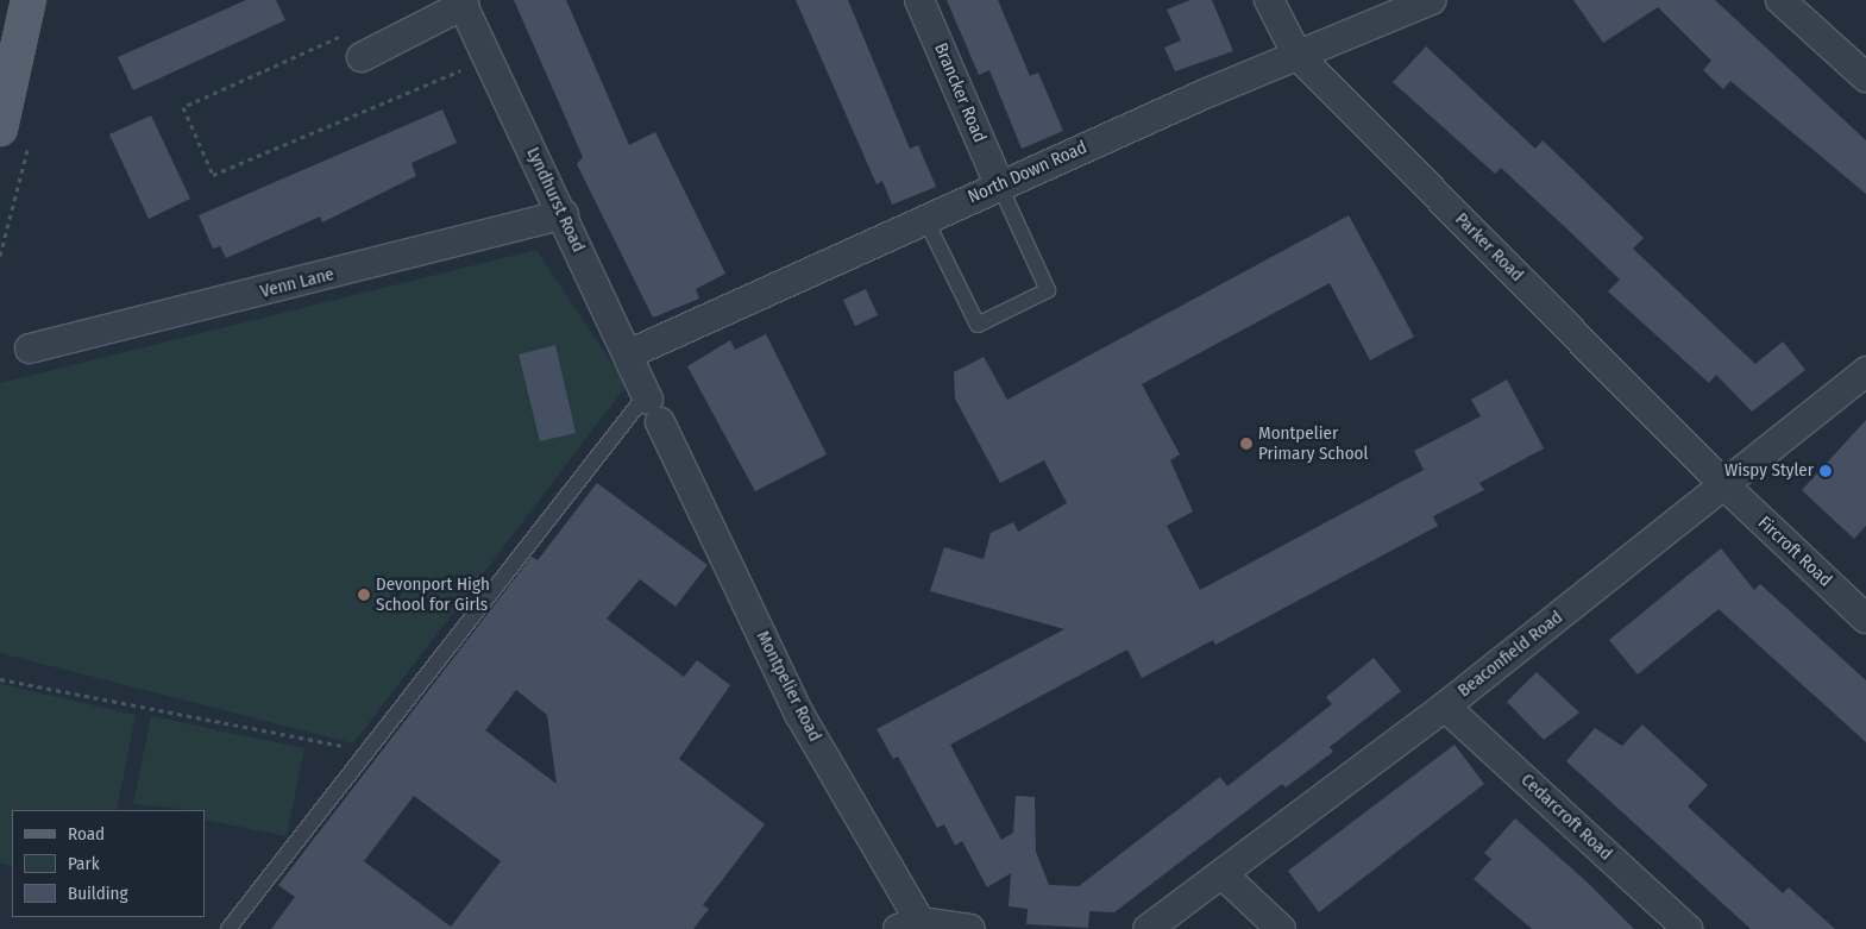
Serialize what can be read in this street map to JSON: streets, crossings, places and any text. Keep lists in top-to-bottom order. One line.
{"streets":{"street":["Brancker Road","North Down Road","Lyndhurst Road","Parker Road","Venn Lane","Fircroft Road","Beaconfield Road","Montpelier Road","Cedarcroft Road"]},"crossings":[["Brancker Road","North Down Road"],["North Down Road","Lyndhurst Road"],["North Down Road","Parker Road"],["Lyndhurst Road","Venn Lane"],["Lyndhurst Road","Montpelier Road"],["Parker Road","Fircroft Road"],["Parker Road","Beaconfield Road"],["Fircroft Road","Beaconfield Road"],["Beaconfield Road","Cedarcroft Road"]],"places":["Montpelier Primary School","Wispy Styler","Devonport High School for Girls"],"legend":["Road","Park","Building"]}
